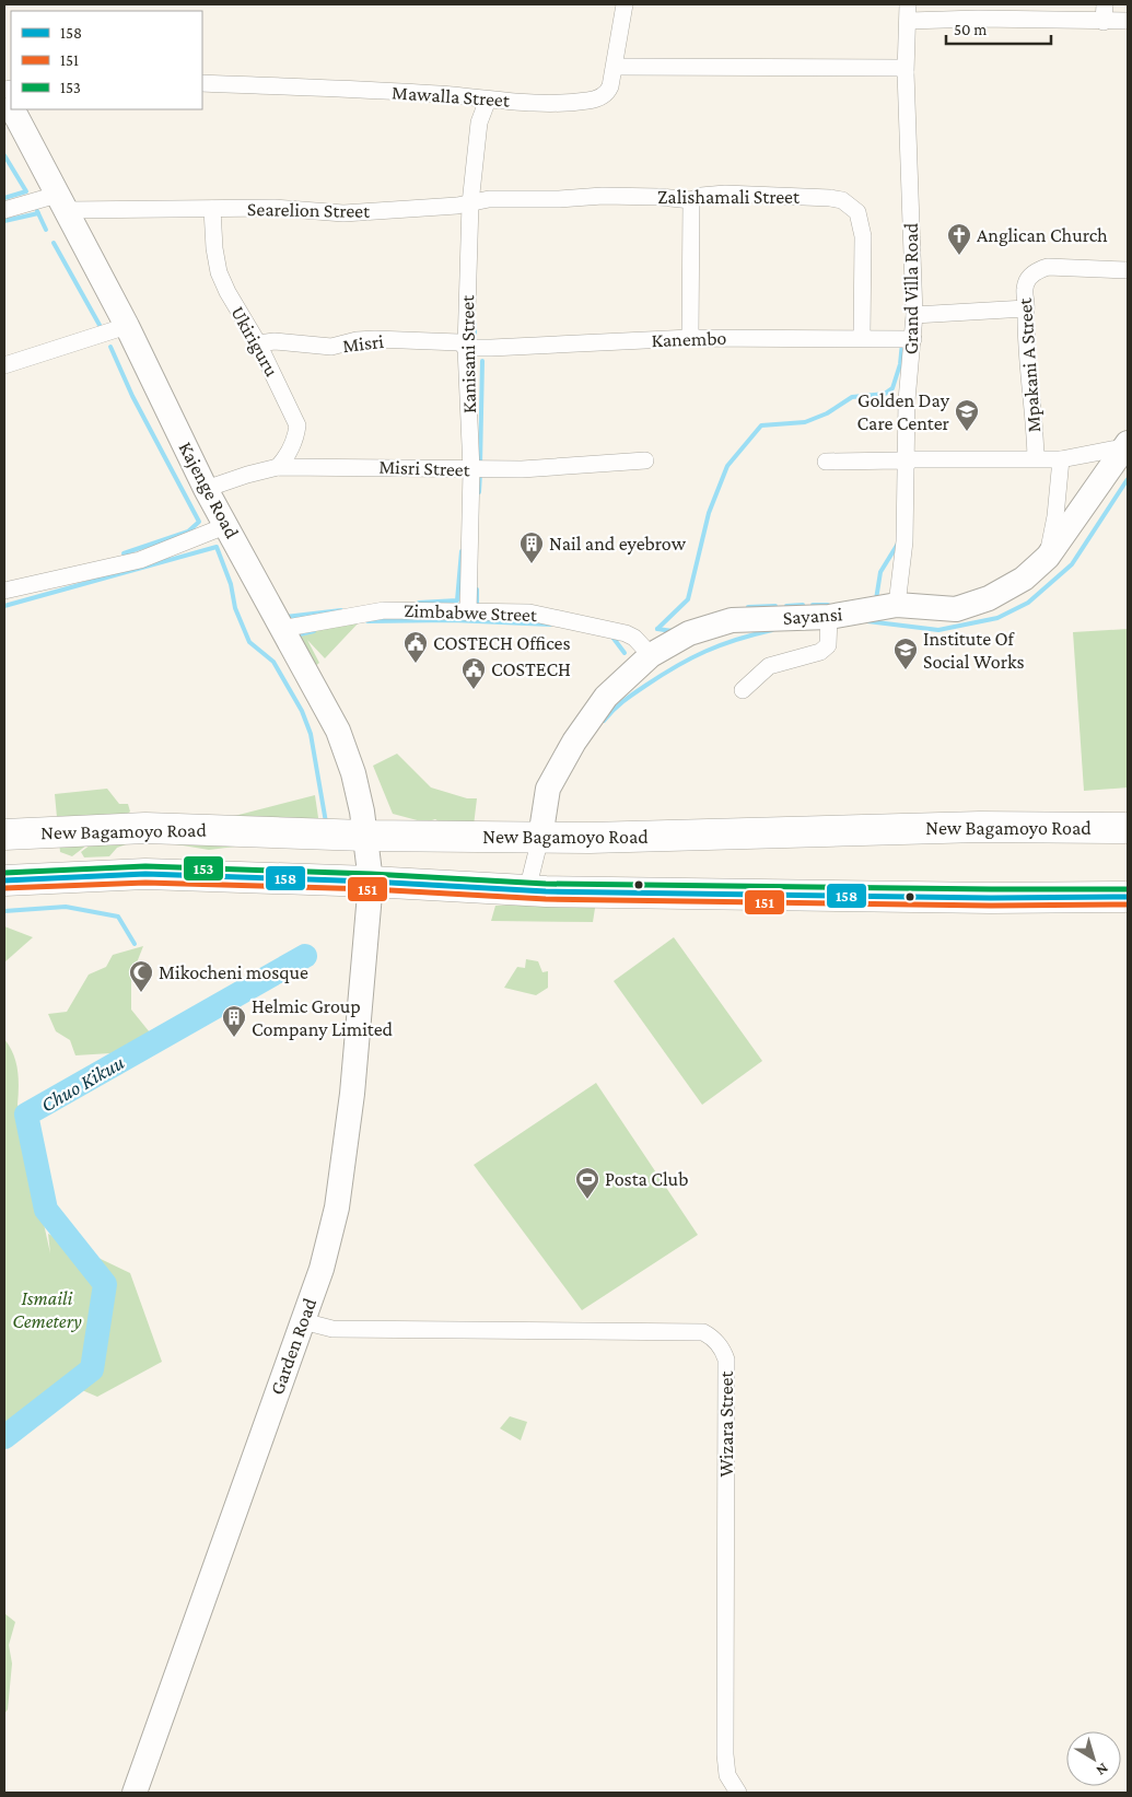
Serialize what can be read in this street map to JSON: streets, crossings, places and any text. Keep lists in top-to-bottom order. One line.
{"streets":{"highway":["New Bagamoyo Road"],"street":["Mawalla Street","Zalishamali Street","Searelion Street","Grand Villa Road","Kanembo","Ukiriguru","Misri","Kanisani Street","Mpakani A Street","Misri Street","Kajenge Road","Zimbabwe Street","Sayansi","Garden Road","Wizara Street"]},"crossings":[["Mawalla Street","Kanisani Street"],["Zalishamali Street","Searelion Street"],["Zalishamali Street","Kanembo"],["Zalishamali Street","Kanisani Street"],["Searelion Street","Ukiriguru"],["Searelion Street","Kanisani Street"],["Searelion Street","Kajenge Road"],["Grand Villa Road","Kanembo"],["Grand Villa Road","Sayansi"],["Kanembo","Misri"],["Kanembo","Kanisani Street"],["Ukiriguru","Misri"],["Ukiriguru","Misri Street"],["Misri","Kanisani Street"],["Kanisani Street","Misri Street"],["Kanisani Street","Zimbabwe Street"],["Misri Street","Kajenge Road"],["Kajenge Road","Zimbabwe Street"],["Kajenge Road","New Bagamoyo Road"],["Kajenge Road","Garden Road"],["Zimbabwe Street","Sayansi"],["Sayansi","New Bagamoyo Road"],["Garden Road","Wizara Street"]],"water":["Chuo Kikuu"],"parks":["Ismaili Cemetery"],"places":{"church":["Anglican Church"],"school or university":["Golden Day Care Center","Institute Of Social Works"],"building":["Nail and eyebrow","Helmic Group Company Limited"],"public building":["COSTECH Offices","COSTECH"],"mosque":["Mikocheni mosque"],"sports":["Posta Club"]},"lines":["transit line 153","transit line 158","transit line 151"],"legend":["158","151","153"],"scale_bar":"50 m","north":"bottom right"}
